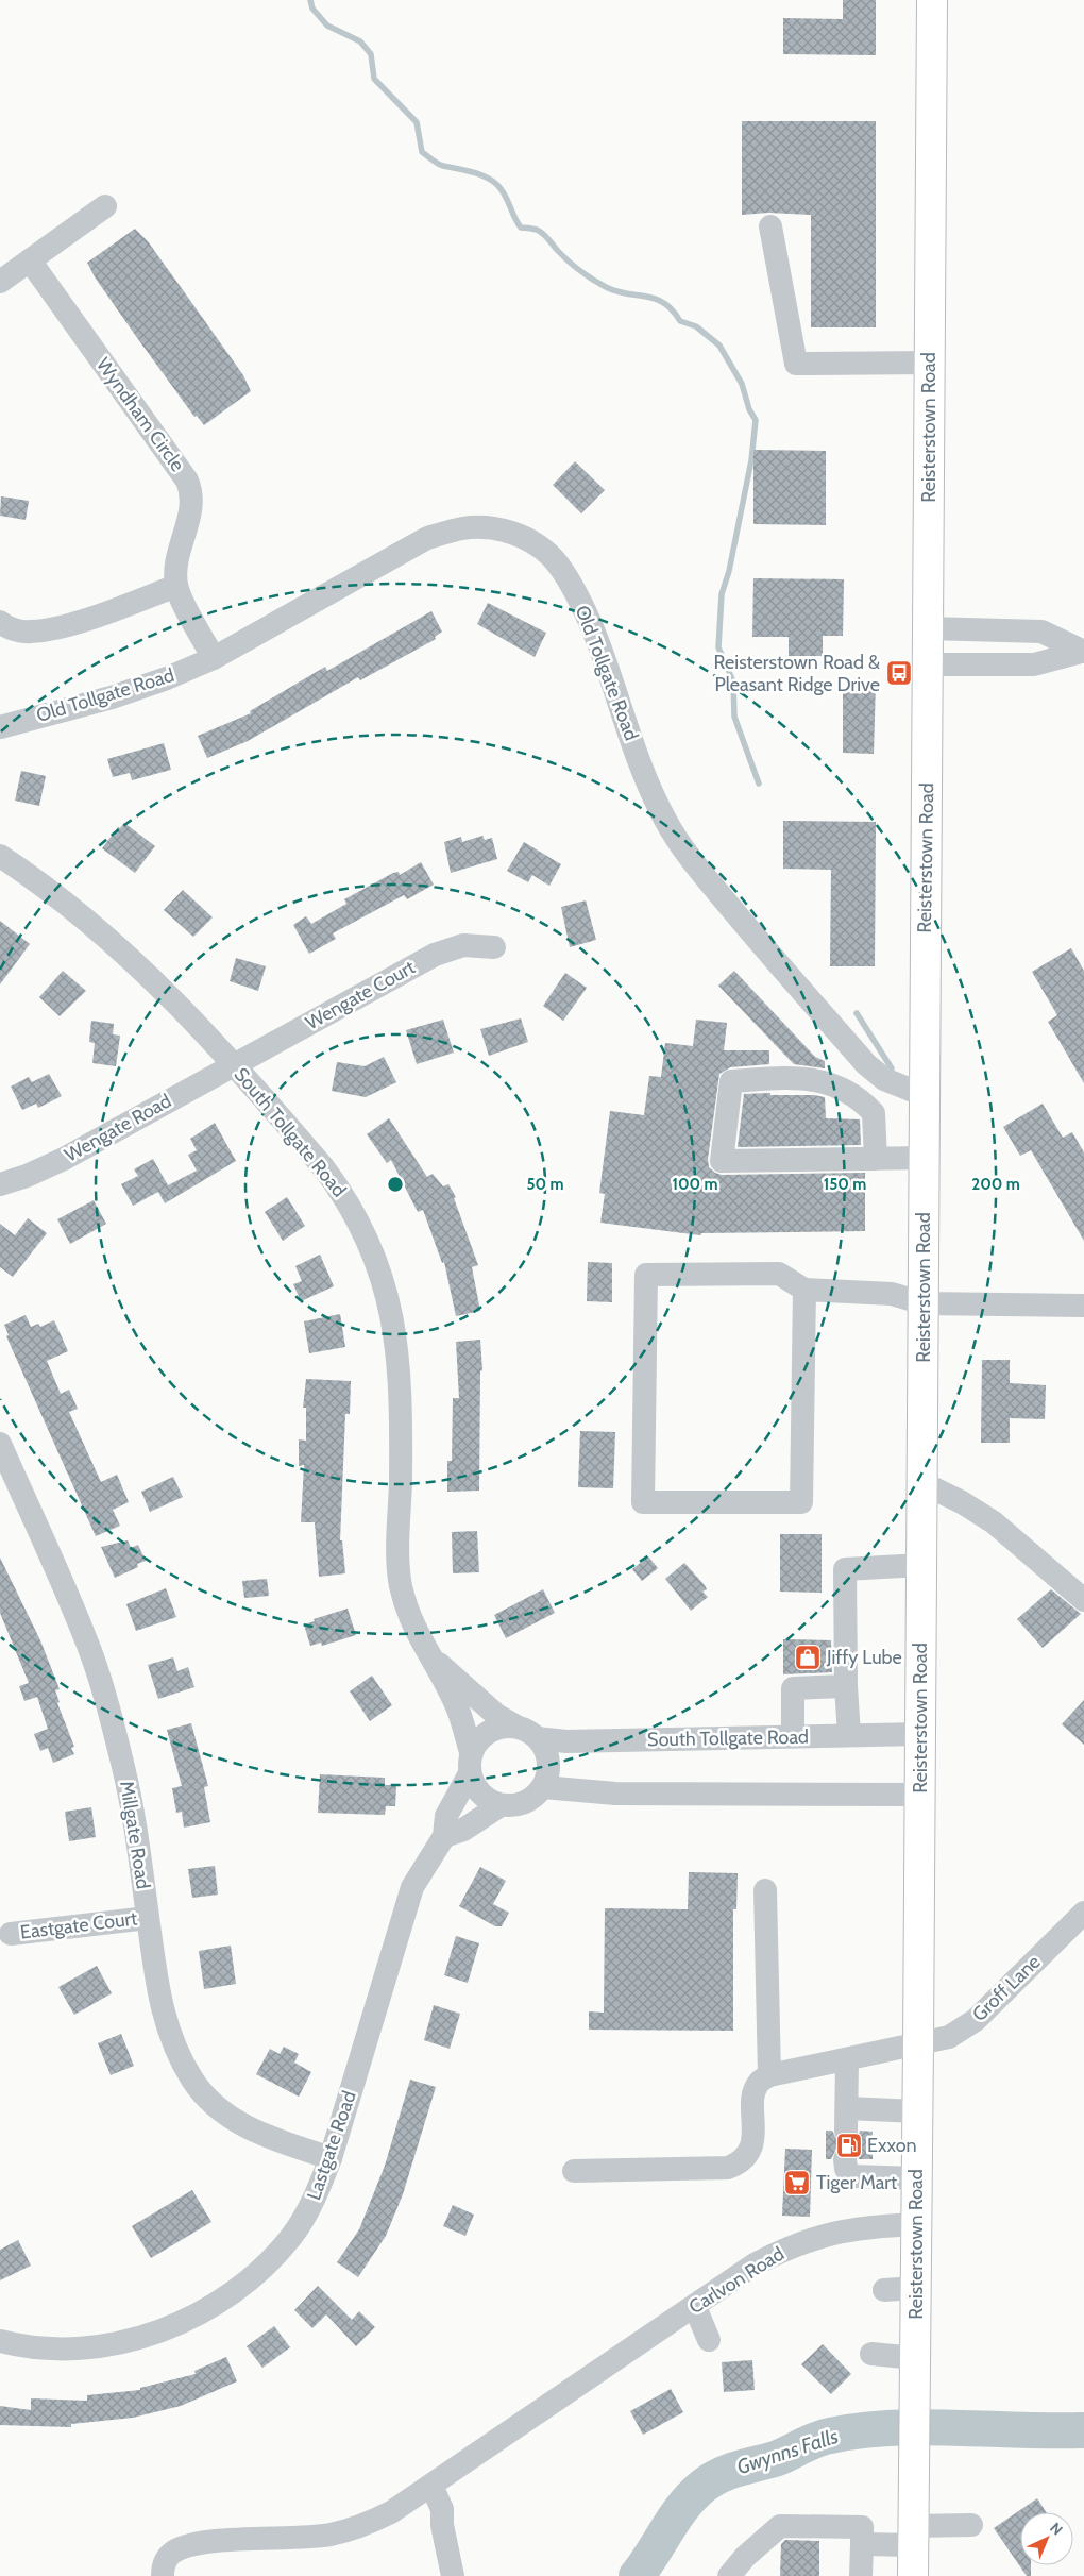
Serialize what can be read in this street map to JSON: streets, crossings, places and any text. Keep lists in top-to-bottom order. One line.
{"streets":{"main road":["Reisterstown Road"],"street":["Wyndham Circle","Old Tollgate Road","Wengate Court","Wengate Road","South Tollgate Road","Millgate Road","Eastgate Court","Groff Lane","Lastgate Road","Carlvon Road"]},"crossings":[["Reisterstown Road","Old Tollgate Road"],["Reisterstown Road","South Tollgate Road"],["Reisterstown Road","Groff Lane"],["Reisterstown Road","Carlvon Road"],["Wengate Court","Wengate Road"],["Wengate Court","South Tollgate Road"],["Wengate Road","South Tollgate Road"],["South Tollgate Road","Lastgate Road"],["Millgate Road","Eastgate Court"],["Millgate Road","Lastgate Road"]],"water":["Gwynns Falls"],"places":{"bus stop":["Reisterstown Road & Pleasant Ridge Drive"],"shop":["Jiffy Lube"],"fuel station":["Exxon"],"supermarket":["Tiger Mart"]},"north":"top right","rings":["50 m","100 m","150 m","200 m"]}
